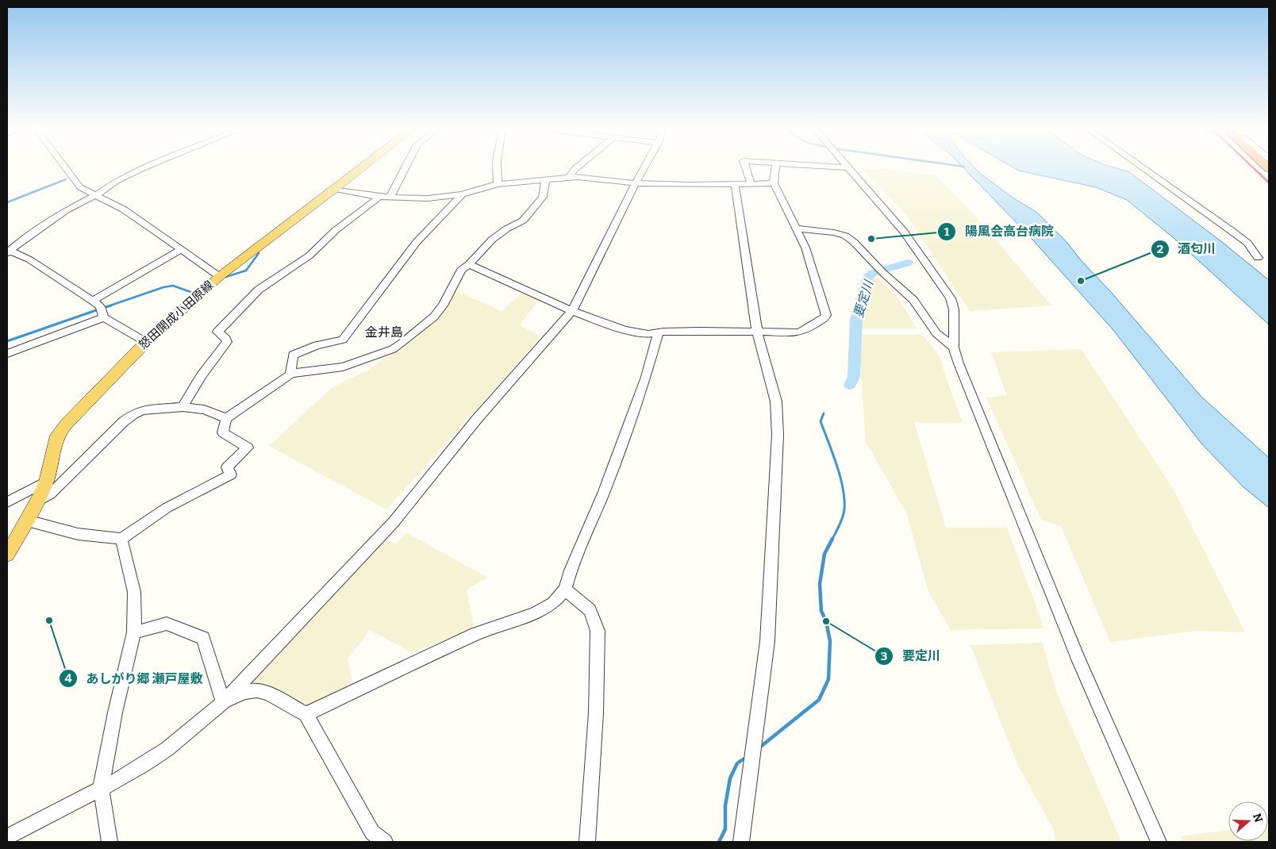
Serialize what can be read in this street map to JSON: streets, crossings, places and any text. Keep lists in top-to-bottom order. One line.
{"streets":{"main road":["怒田開成小田原線"]},"districts":["金井島"],"water":["要定川"],"places":["陽風会高台病院","酒匂川","あしがり郷 瀬戸屋敷","要定川"],"north":"right"}
